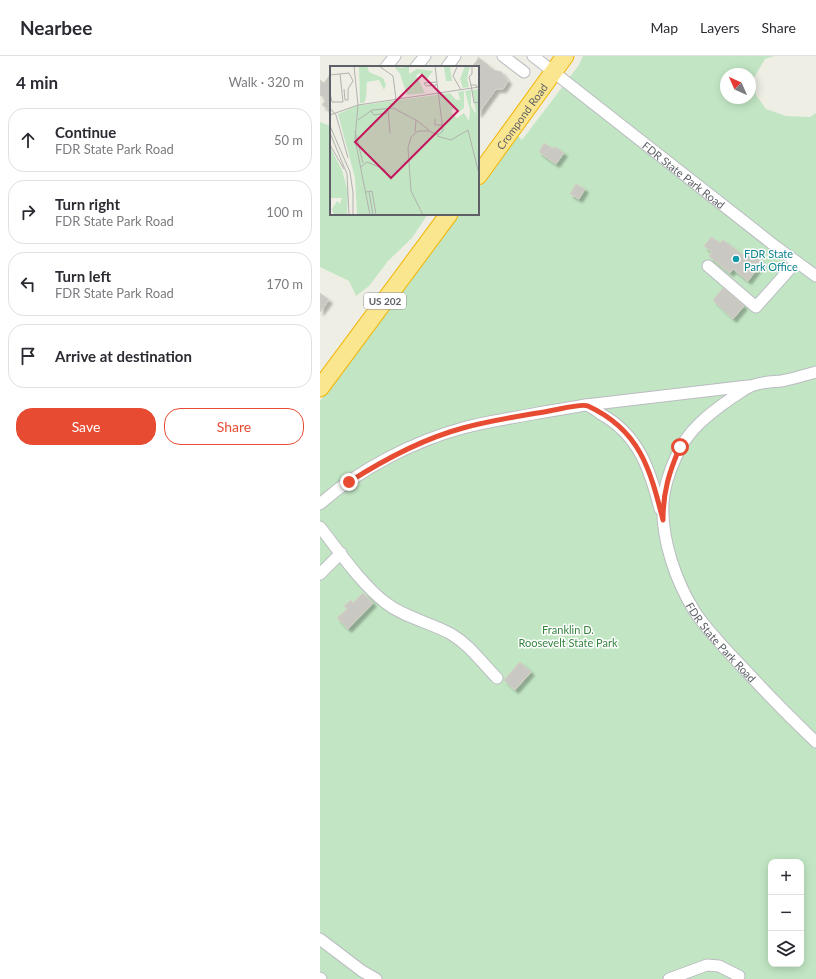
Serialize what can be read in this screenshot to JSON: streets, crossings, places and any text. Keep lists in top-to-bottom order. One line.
{"streets":{"highway":["Crompond Road","US 202"],"street":["FDR State Park Road"]},"crossings":[["Crompond Road","FDR State Park Road"]],"parks":["Franklin D. Roosevelt State Park"],"places":["FDR State Park Office"],"north":"top left","page":{"header":"Nearbee","nav":["Map","Layers","Share"],"heading":["4 min","Walk · 320 m"],"list":[["Continue","FDR State Park Road","50 m"],["Turn right","FDR State Park Road","100 m"],["Turn left","FDR State Park Road","170 m"],"Arrive at destination"],"buttons":["Save","Share"],"map_buttons":["+","−"]}}
